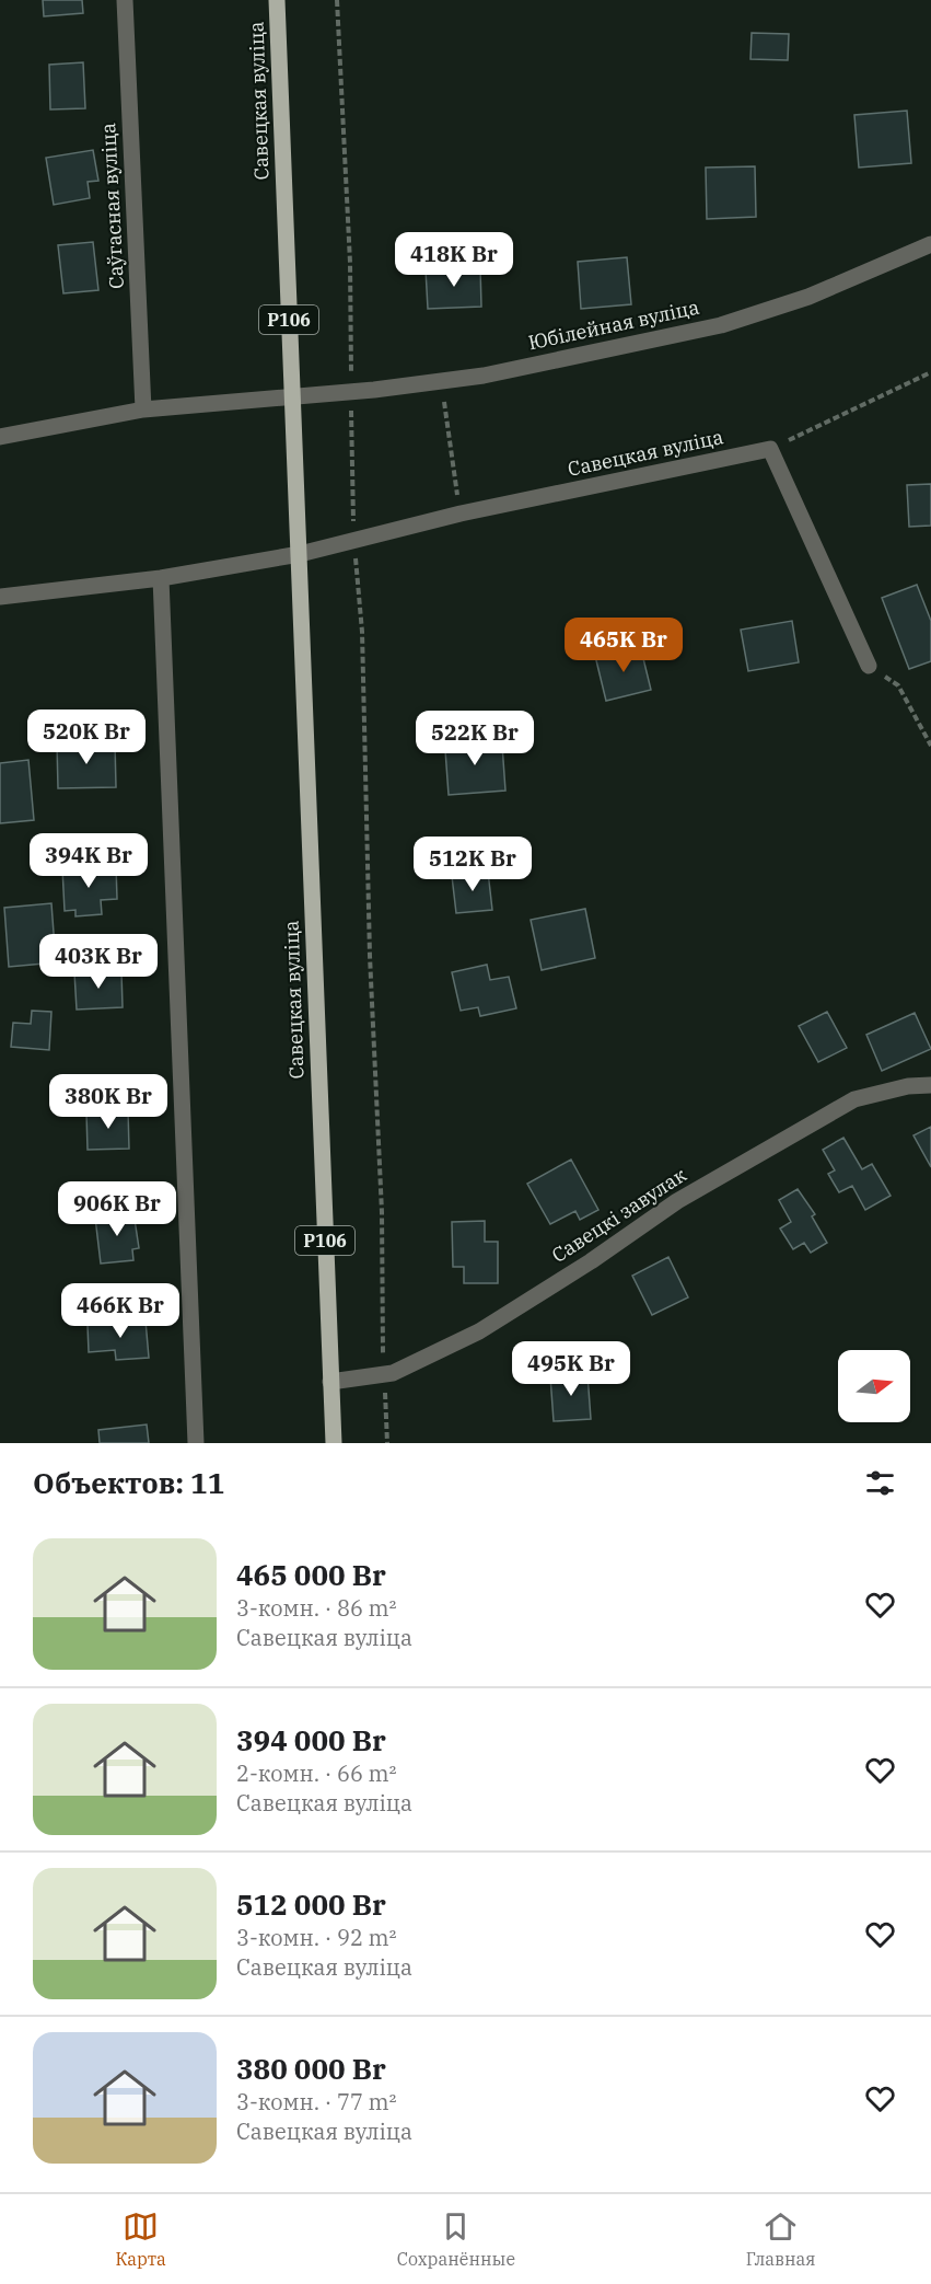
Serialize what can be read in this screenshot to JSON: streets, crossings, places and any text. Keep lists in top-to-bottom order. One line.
{"streets":{"main road":["Савецкая вуліца","Р106"],"street":["Саўгасная вуліца","Юбілейная вуліца","Савецкі завулак"]},"crossings":[["Савецкая вуліца","Юбілейная вуліца"],["Савецкая вуліца","Савецкі завулак"],["Саўгасная вуліца","Юбілейная вуліца"]],"north":"right","page":{"price":["418K Br","465K Br","520K Br","522K Br","394K Br","512K Br","403K Br","380K Br","906K Br","466K Br","495K Br"],"heading":"Объектов: 11","list":[{"name":"465 000 Br","note":"3-комн. · 86 m² · Савецкая вуліца"},{"name":"394 000 Br","note":"2-комн. · 66 m² · Савецкая вуліца"},{"name":"512 000 Br","note":"3-комн. · 92 m² · Савецкая вуліца"},{"name":"380 000 Br","note":"3-комн. · 77 m² · Савецкая вуліца"}],"tabs":["Карта","Сохранённые","Главная"]}}
